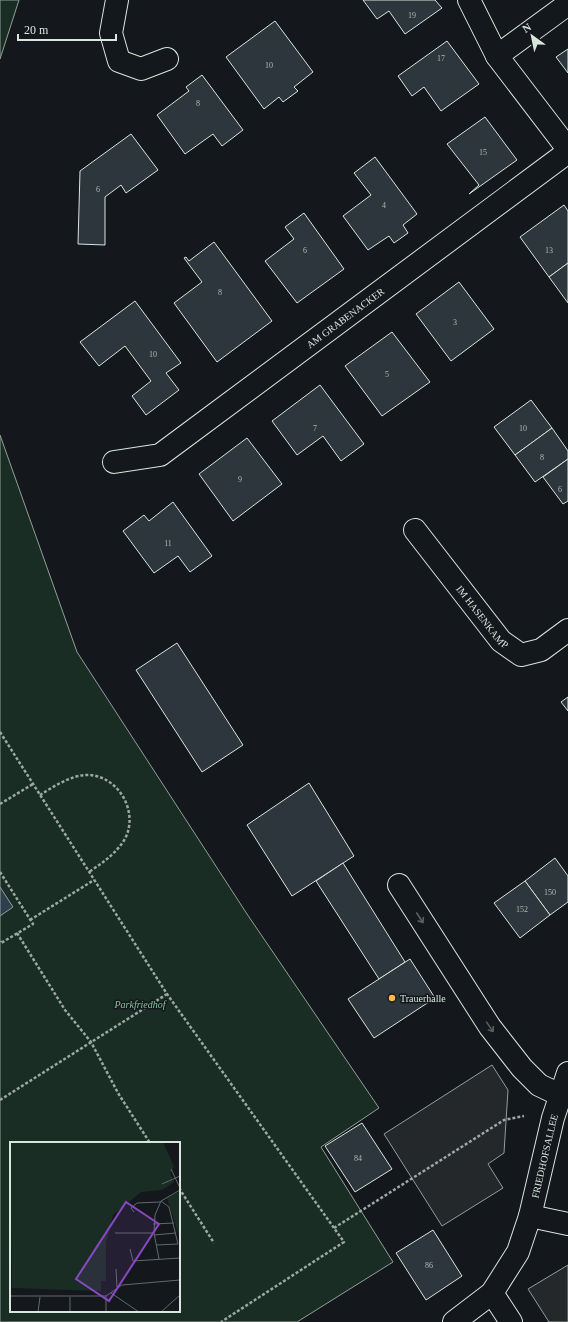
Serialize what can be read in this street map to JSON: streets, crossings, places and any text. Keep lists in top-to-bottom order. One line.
{"streets":{"street":["AM GRABENACKER","IM HASENKAMP","FRIEDHOFSALLEE"]},"parks":["Parkfriedhof"],"places":["Trauerhalle"],"house_numbers":["19","17","10","8","15","6","4","6","13","8","3","10","5","7","10","8","9","6","11","150","152","84","86"],"scale_bar":"20 m","north":"top left"}
